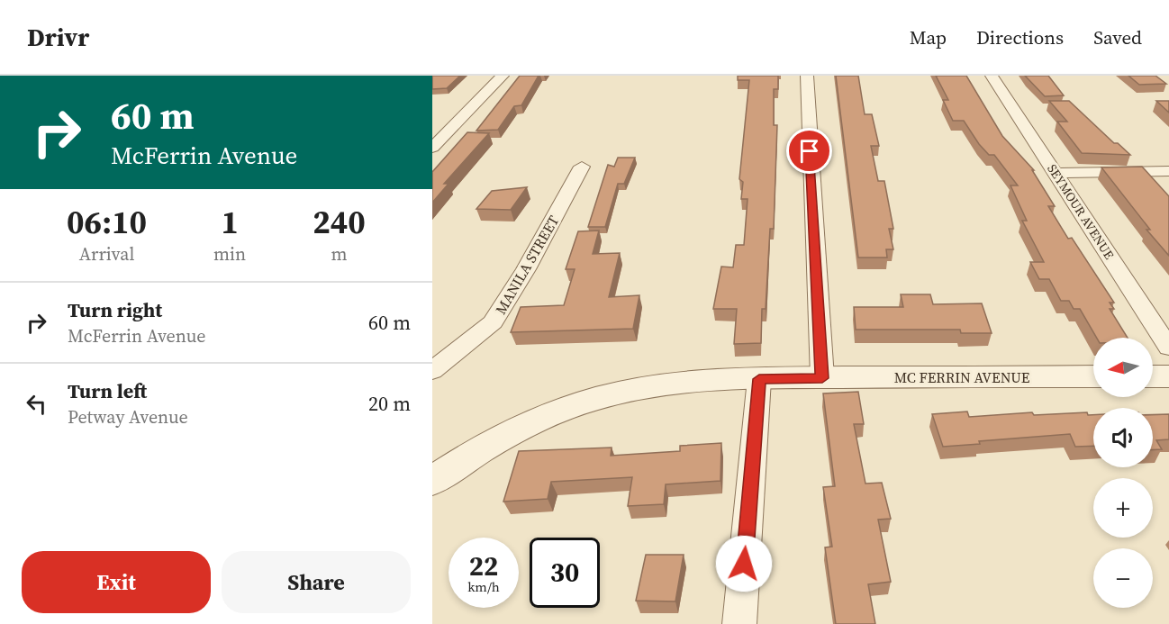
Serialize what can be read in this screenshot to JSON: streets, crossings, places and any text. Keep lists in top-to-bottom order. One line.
{"streets":{"street":["SEYMOUR AVENUE","MANILA STREET","MC FERRIN AVENUE"]},"north":"left","page":{"header":"Drivr","nav":["Map","Directions","Saved"],"turn":["60 m","McFerrin Avenue"],"eta":["06:10","Arrival","1","min","240","m"],"list":[{"name":"Turn right","note":"McFerrin Avenue","value":"60 m"},{"name":"Turn left","note":"Petway Avenue","value":"20 m"}],"map_buttons":["+","−"],"speed":"22 km/h","limit":"30","buttons":["Exit","Share"]}}
